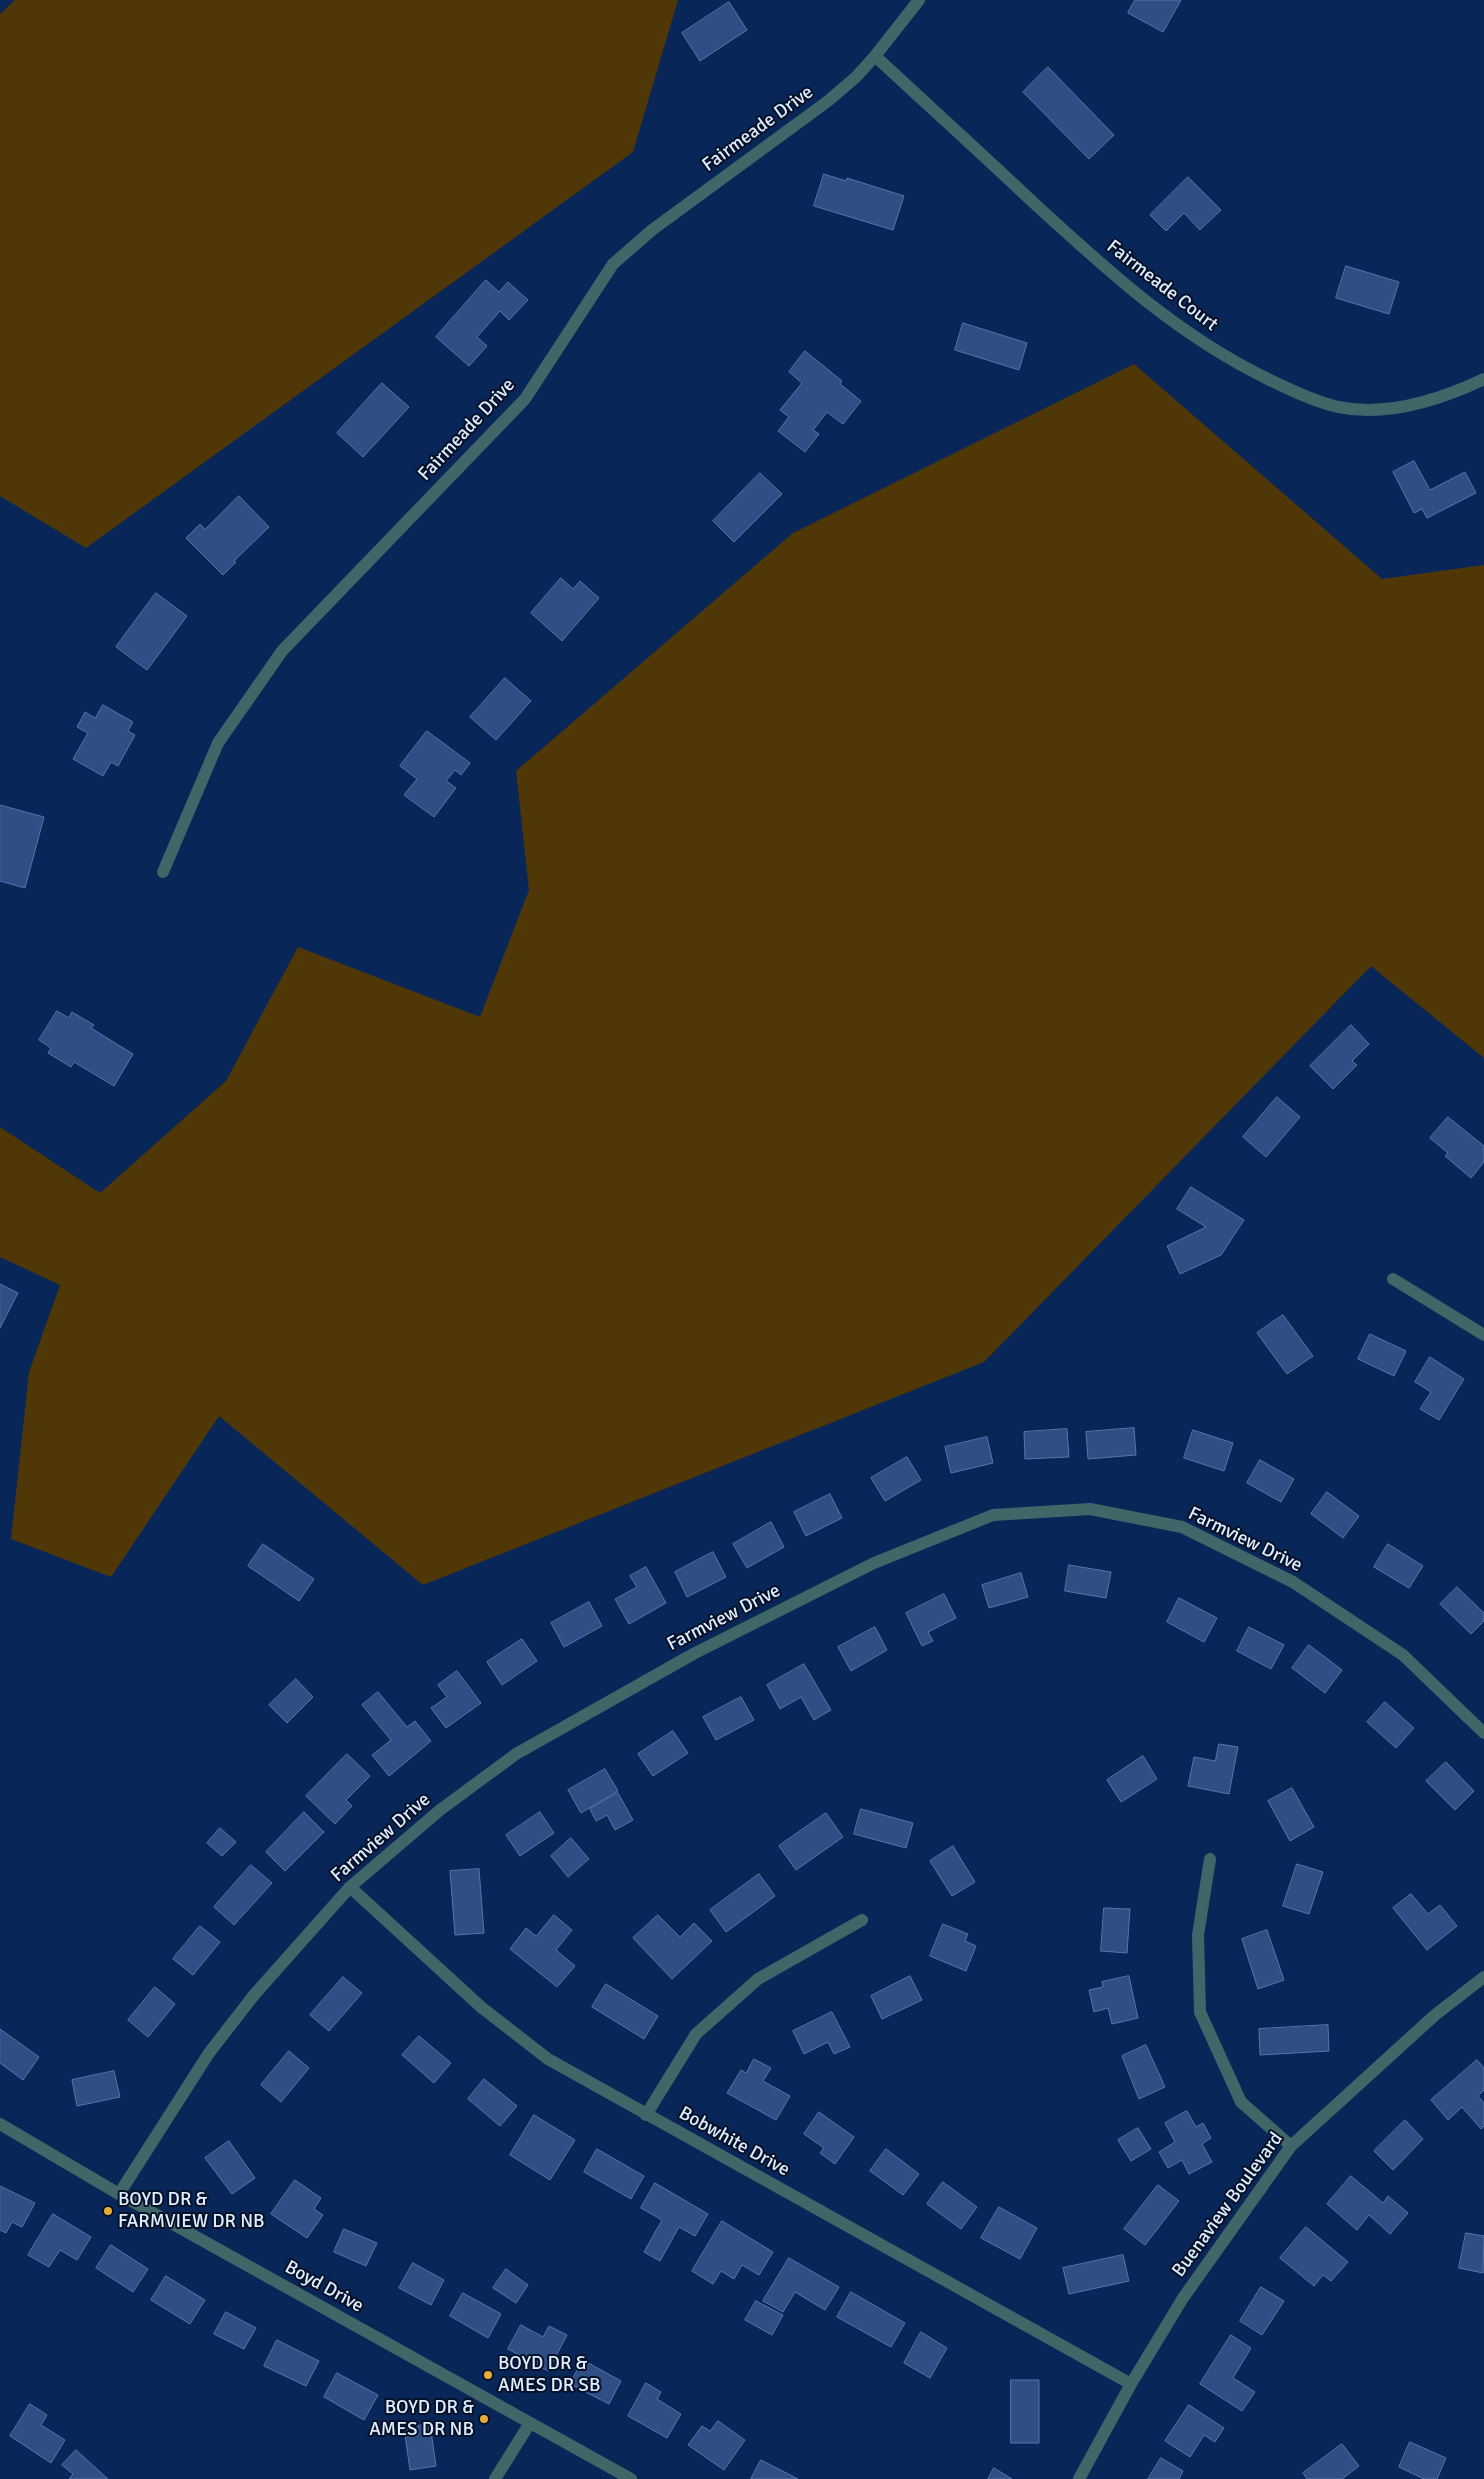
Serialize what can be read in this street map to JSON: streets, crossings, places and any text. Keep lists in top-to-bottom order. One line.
{"streets":{"street":["Fairmeade Drive","Fairmeade Court","Farmview Drive","Bobwhite Drive","Buenaview Boulevard","Boyd Drive"]},"crossings":[["Fairmeade Drive","Fairmeade Court"],["Farmview Drive","Bobwhite Drive"],["Farmview Drive","Boyd Drive"],["Bobwhite Drive","Buenaview Boulevard"]],"places":["BOYD DR & FARMVIEW DR NB","BOYD DR & AMES DR SB","BOYD DR & AMES DR NB"]}
